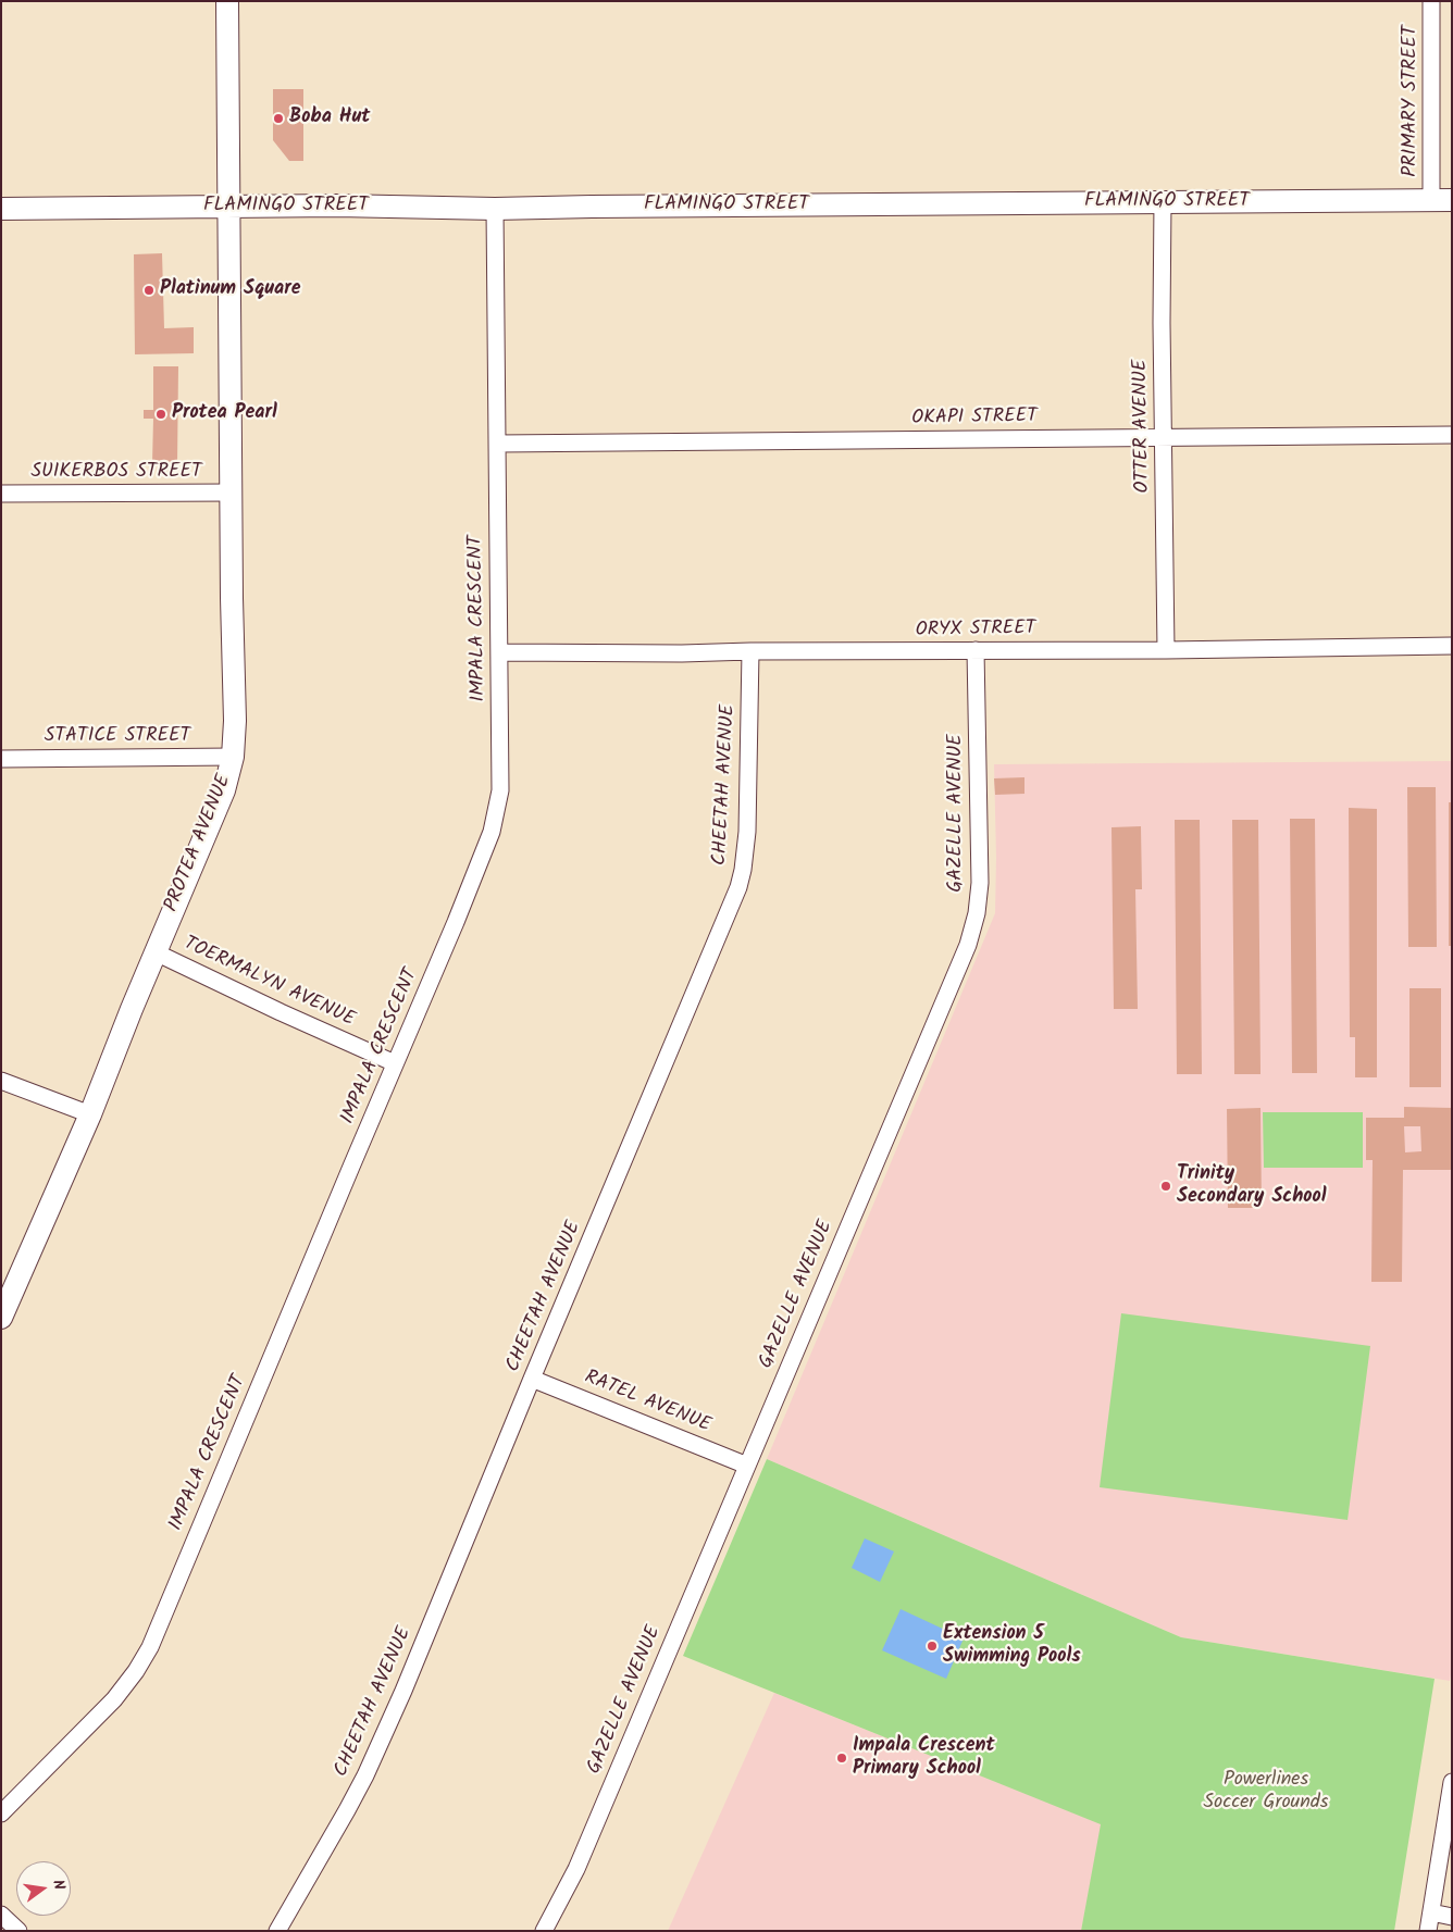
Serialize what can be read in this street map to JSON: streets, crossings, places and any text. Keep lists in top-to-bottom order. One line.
{"streets":{"street":["PRIMARY STREET","FLAMINGO STREET","OKAPI STREET","OTTER AVENUE","SUIKERBOS STREET","IMPALA CRESCENT","ORYX STREET","STATICE STREET","CHEETAH AVENUE","GAZELLE AVENUE","PROTEA AVENUE","TOERMALYN AVENUE","RATEL AVENUE"]},"crossings":[["PRIMARY STREET","FLAMINGO STREET"],["FLAMINGO STREET","OTTER AVENUE"],["FLAMINGO STREET","IMPALA CRESCENT"],["FLAMINGO STREET","PROTEA AVENUE"],["OKAPI STREET","OTTER AVENUE"],["OKAPI STREET","IMPALA CRESCENT"],["OTTER AVENUE","ORYX STREET"],["SUIKERBOS STREET","PROTEA AVENUE"],["IMPALA CRESCENT","ORYX STREET"],["IMPALA CRESCENT","TOERMALYN AVENUE"],["ORYX STREET","CHEETAH AVENUE"],["ORYX STREET","GAZELLE AVENUE"],["STATICE STREET","PROTEA AVENUE"],["CHEETAH AVENUE","RATEL AVENUE"],["GAZELLE AVENUE","RATEL AVENUE"],["PROTEA AVENUE","TOERMALYN AVENUE"]],"parks":["Powerlines Soccer Grounds"],"places":["Boba Hut","Platinum Square","Protea Pearl","Trinity Secondary School","Extension 5 Swimming Pools","Impala Crescent Primary School"],"north":"right"}
